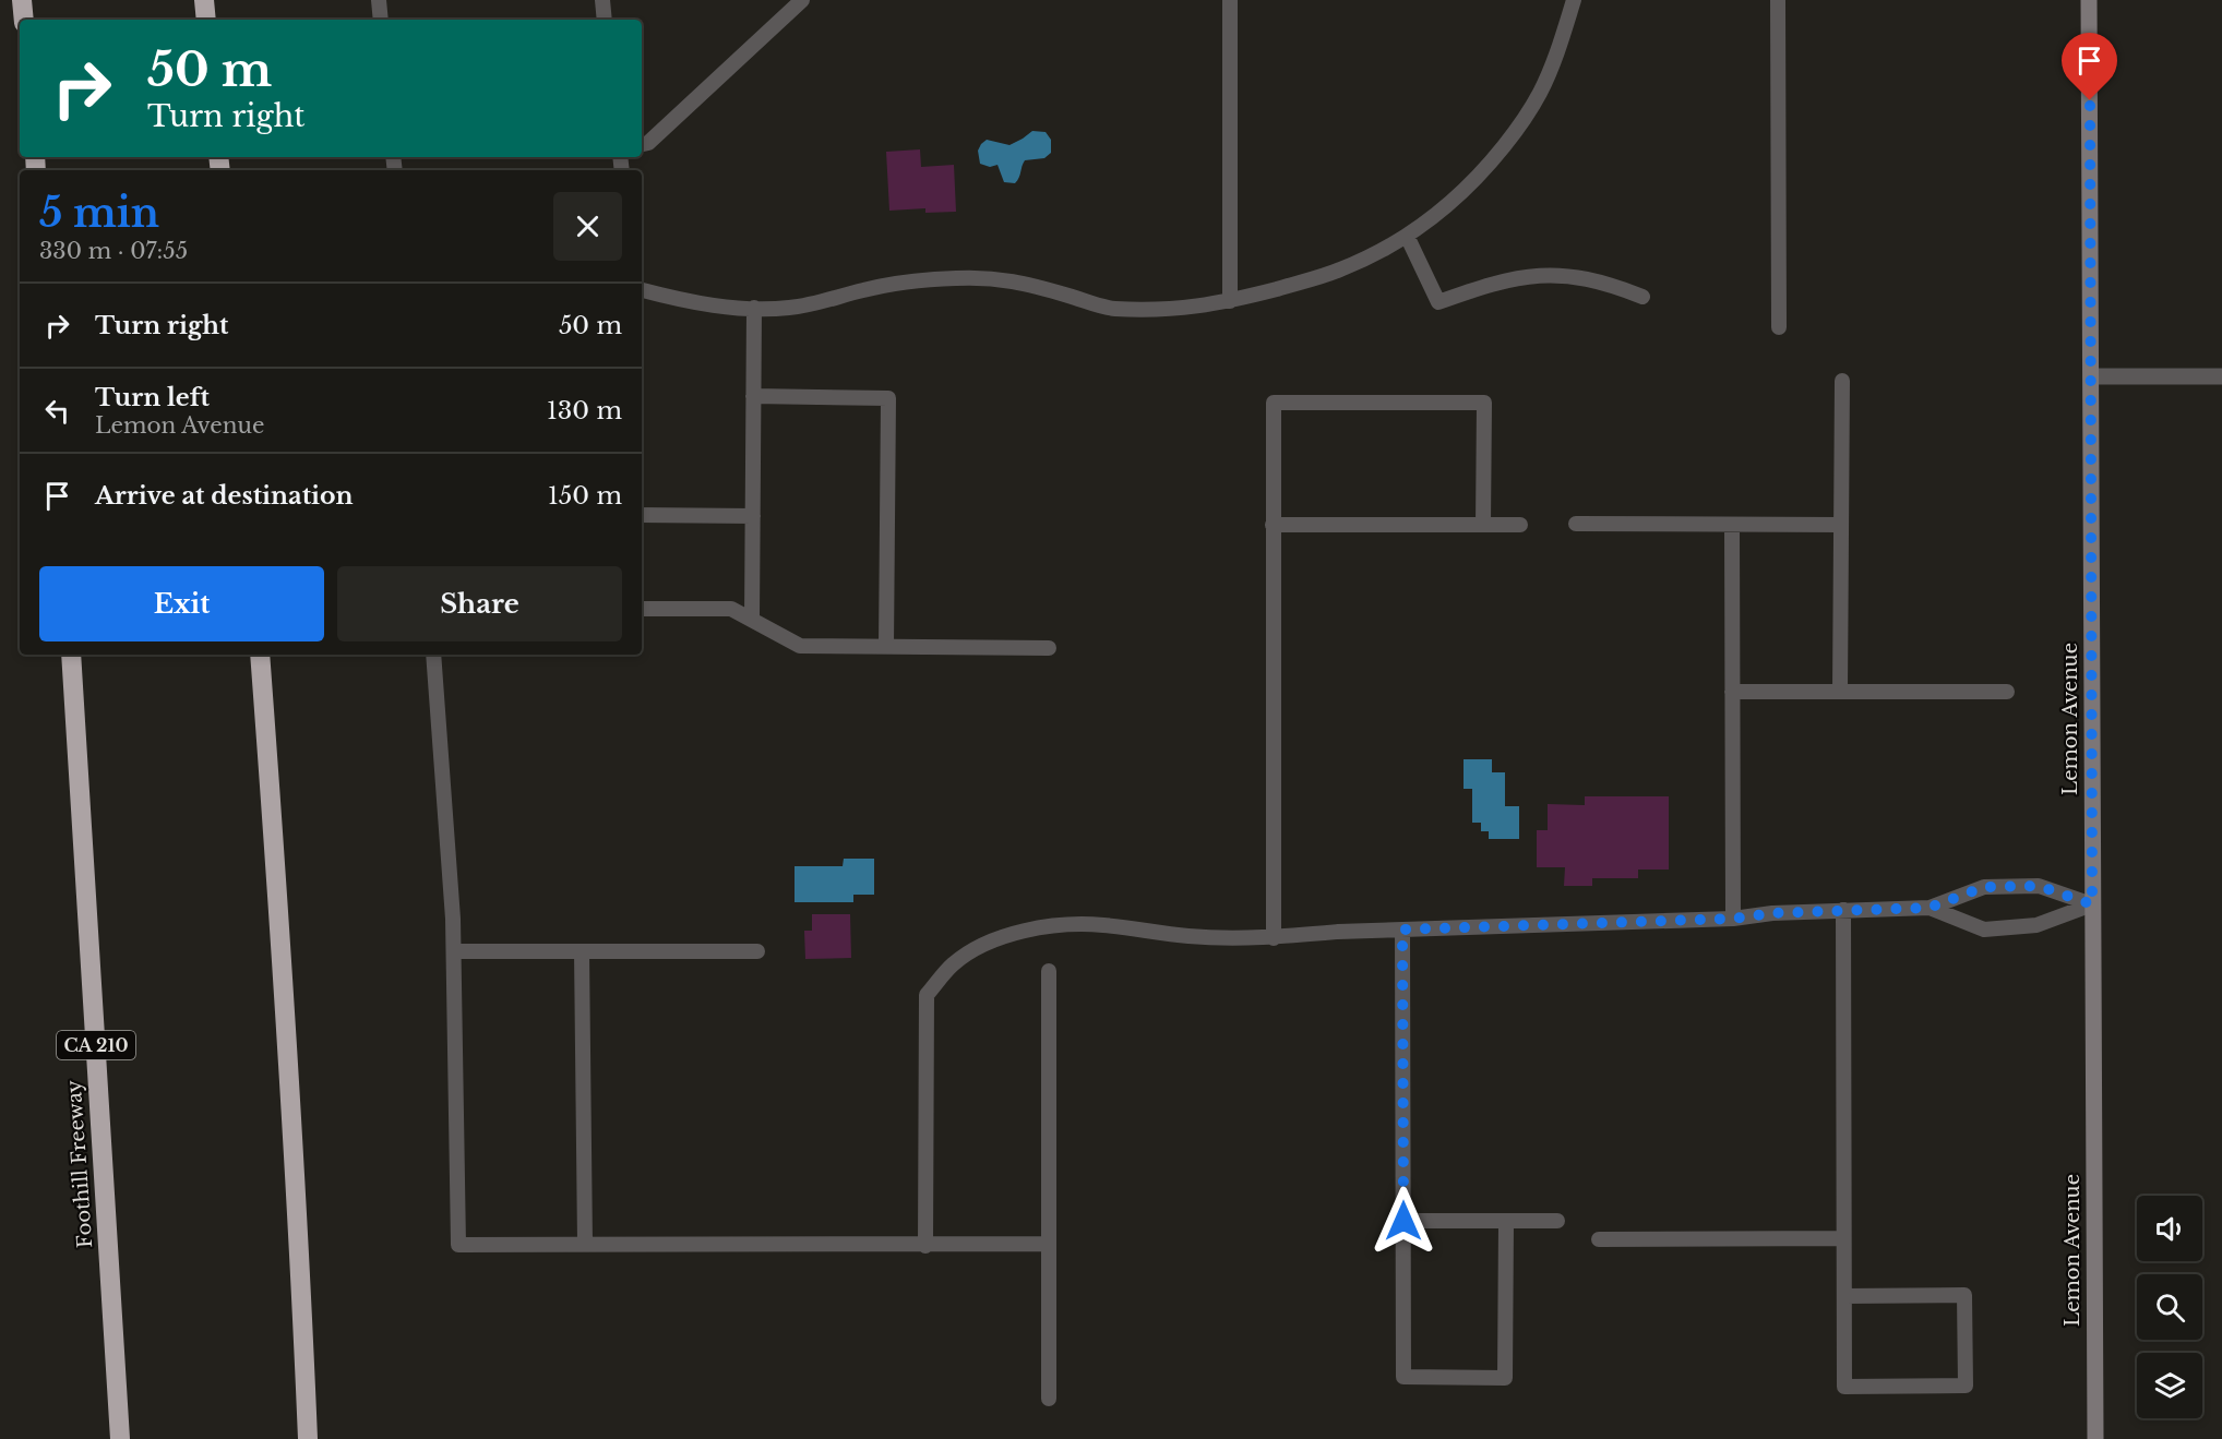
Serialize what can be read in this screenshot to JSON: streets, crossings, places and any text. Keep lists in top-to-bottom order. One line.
{"streets":{"highway":["CA 210","Foothill Freeway"],"street":["Lemon Avenue"]},"page":{"turn":["50 m","Turn right"],"heading":["5 min","330 m · 07:55"],"list":[{"name":"Turn right","value":"50 m"},{"name":"Turn left","note":"Lemon Avenue","value":"130 m"},{"name":"Arrive at destination","value":"150 m"}],"buttons":["Exit","Share"]}}
